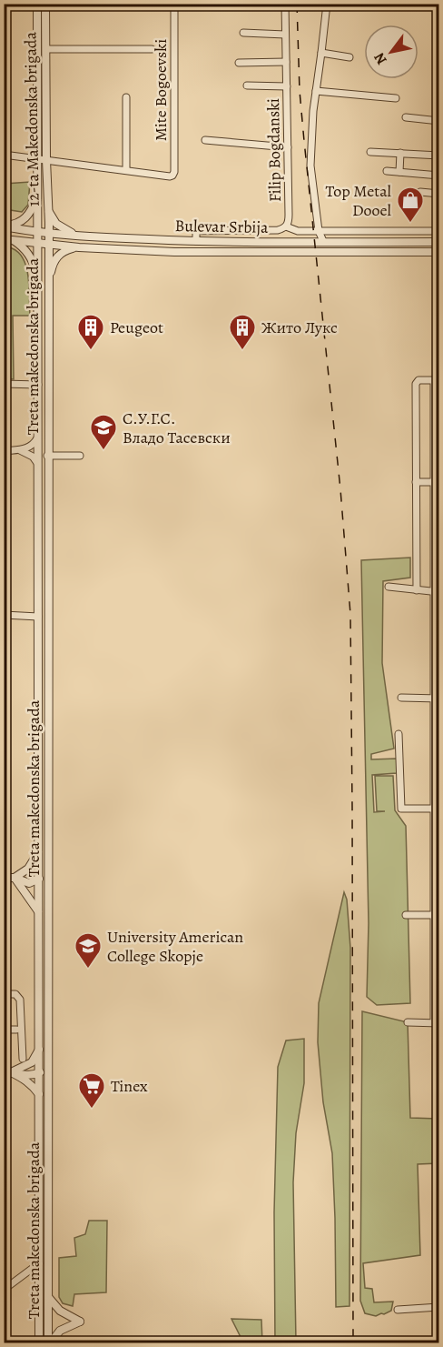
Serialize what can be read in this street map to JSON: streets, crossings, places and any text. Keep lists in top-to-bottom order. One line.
{"streets":{"street":["Mite Bogoevski","12-ta Makedonska brigada","Filip Bogdanski","Bulevar Srbija","Treta makedonska brigada"]},"crossings":[["12-ta Makedonska brigada","Bulevar Srbija"],["12-ta Makedonska brigada","Treta makedonska brigada"],["Bulevar Srbija","Treta makedonska brigada"]],"places":{"shop":["Top Metal Dooel"],"building":["Peugeot","Жито Лукс"],"school or university":["С.У.Г.С. Владо Тасевски","University American College Skopje"],"supermarket":["Tinex"]},"north":"bottom left"}
